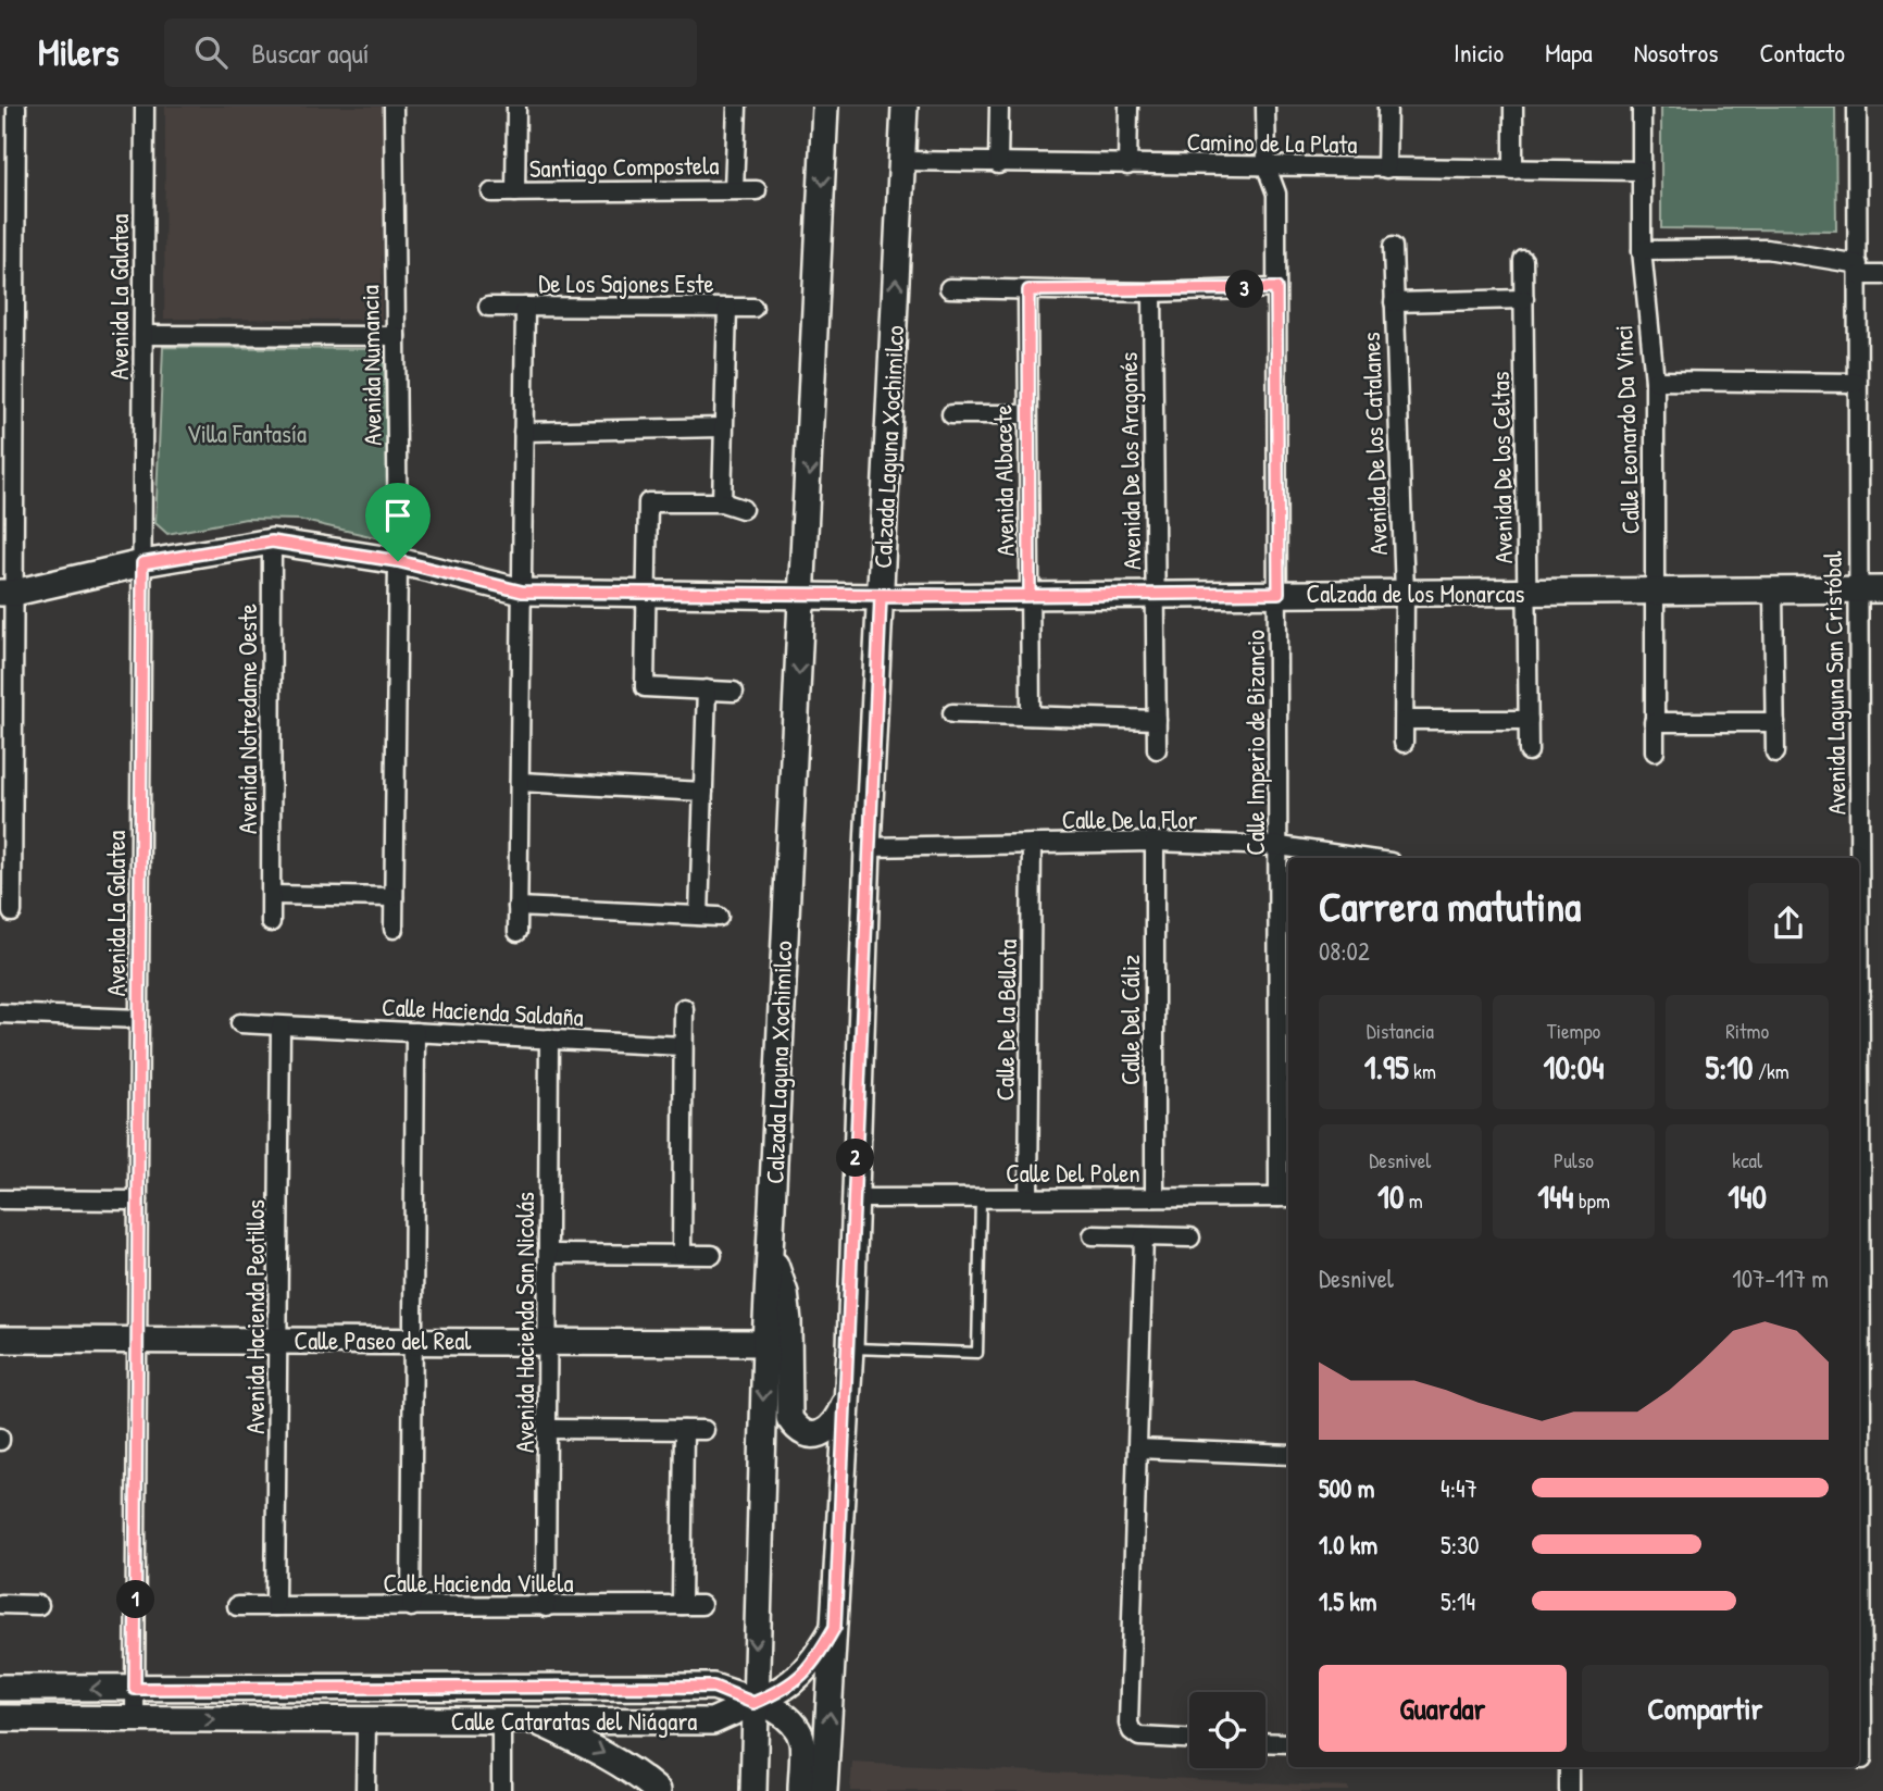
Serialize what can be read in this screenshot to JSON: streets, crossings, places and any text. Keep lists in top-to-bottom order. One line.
{"streets":{"main road":["Calzada Laguna Xochimilco","Calzada de los Monarcas","Calle Paseo del Real","Calle Cataratas del Niágara"],"street":["Camino de La Plata","Santiago Compostela","De Los Sajones Este","Avenida La Galatea","Avenida Numancia","Calle Leonardo Da Vinci","Avenida De los Catalanes","Avenida De los Aragonés","Avenida De los Celtas","Avenida Albacete","Avenida Laguna San Cristóbal","Avenida Notredame Oeste","Calle Imperio de Bizancio","Calle De la Flor","Calle Hacienda Saldaña","Calle De la Bellota","Calle Del Cáliz","Calle Del Polen","Avenida Hacienda Peotillos","Avenida Hacienda San Nicolás","Calle Hacienda Villela"]},"crossings":[["Camino de La Plata","Calle Leonardo Da Vinci"],["Camino de La Plata","Calzada Laguna Xochimilco"],["Camino de La Plata","Calle Imperio de Bizancio"],["Avenida La Galatea","Calzada de los Monarcas"],["Avenida La Galatea","Calle Paseo del Real"],["Avenida La Galatea","Calle Cataratas del Niágara"],["Avenida Numancia","Calzada de los Monarcas"],["Calle Leonardo Da Vinci","Calzada de los Monarcas"],["Avenida De los Catalanes","Calzada de los Monarcas"],["Calzada Laguna Xochimilco","Calzada de los Monarcas"],["Calzada Laguna Xochimilco","Calle De la Flor"],["Calzada Laguna Xochimilco","Calle Del Polen"],["Calzada Laguna Xochimilco","Calle Paseo del Real"],["Calzada Laguna Xochimilco","Calle Cataratas del Niágara"],["Avenida De los Aragonés","Calzada de los Monarcas"],["Avenida De los Celtas","Calzada de los Monarcas"],["Avenida Albacete","Calzada de los Monarcas"],["Calzada de los Monarcas","Avenida Laguna San Cristóbal"],["Calzada de los Monarcas","Avenida Notredame Oeste"],["Calzada de los Monarcas","Calle Imperio de Bizancio"],["Calle Imperio de Bizancio","Calle De la Flor"],["Calle Imperio de Bizancio","Calle Del Polen"],["Calle De la Flor","Calle De la Bellota"],["Calle De la Flor","Calle Del Cáliz"],["Calle Hacienda Saldaña","Avenida Hacienda Peotillos"],["Calle Hacienda Saldaña","Avenida Hacienda San Nicolás"],["Calle De la Bellota","Calle Del Polen"],["Calle Del Cáliz","Calle Del Polen"],["Avenida Hacienda Peotillos","Calle Paseo del Real"],["Avenida Hacienda Peotillos","Calle Hacienda Villela"],["Avenida Hacienda San Nicolás","Calle Paseo del Real"],["Avenida Hacienda San Nicolás","Calle Hacienda Villela"]],"parks":["Villa Fantasía"],"page":{"header":"Milers","search":"Buscar aquí","nav":["Inicio","Mapa","Nosotros","Contacto"],"pins":["3","2","1"],"heading":["Carrera matutina","08:02"],"stats":[["Distancia","1.95 km"],["Tiempo","10:04"],["Ritmo","5:10 /km"],["Desnivel","10 m"],["Pulso","144 bpm"],["kcal","140"]],"chart":["Desnivel","107–117 m"],"list":[{"name":"500 m","note":"4:47"},{"name":"1.0 km","note":"5:30"},{"name":"1.5 km","note":"5:14"}],"buttons":["Guardar","Compartir"]}}
